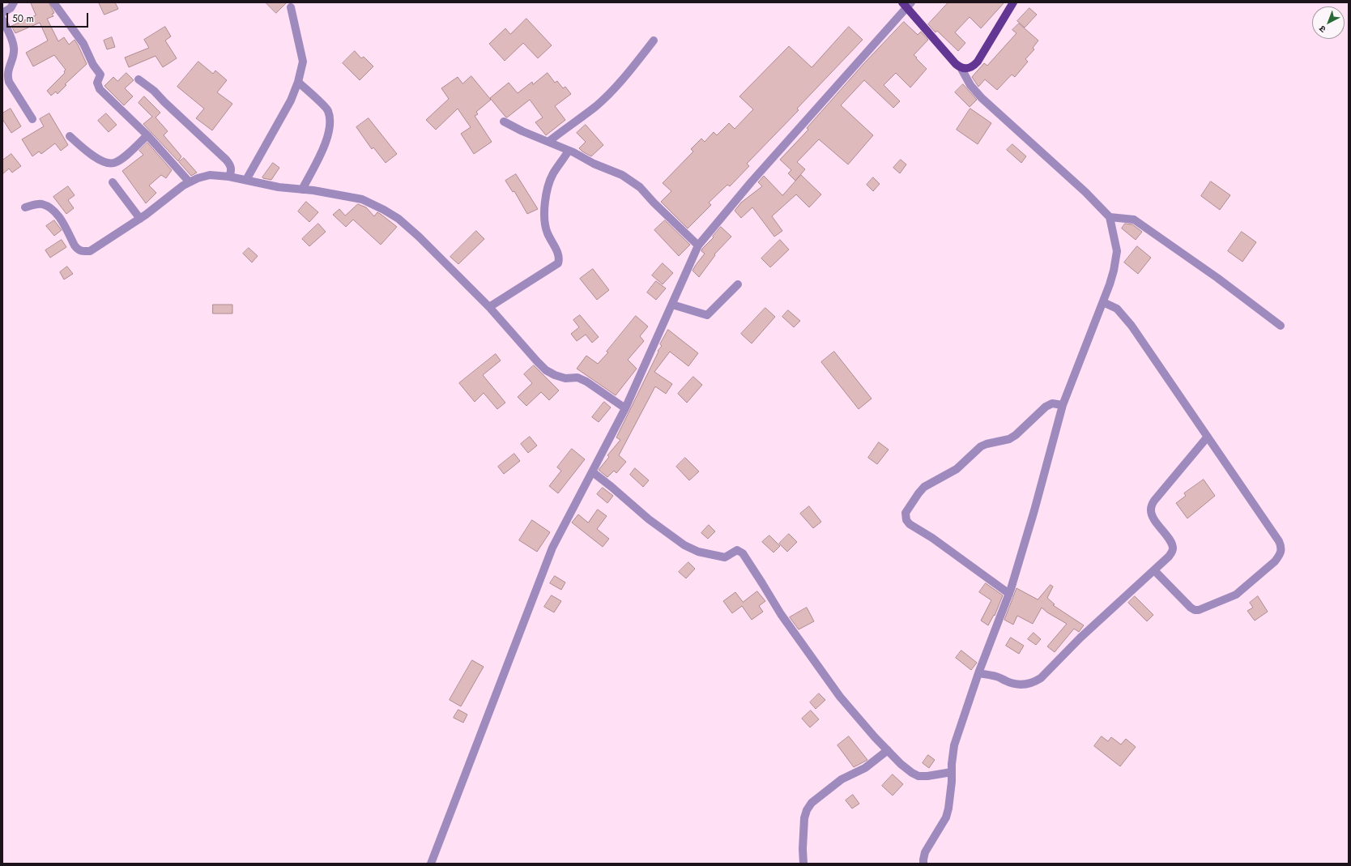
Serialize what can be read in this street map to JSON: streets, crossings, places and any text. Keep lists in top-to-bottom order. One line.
{"scale_bar":"50 m","north":"bottom left"}
